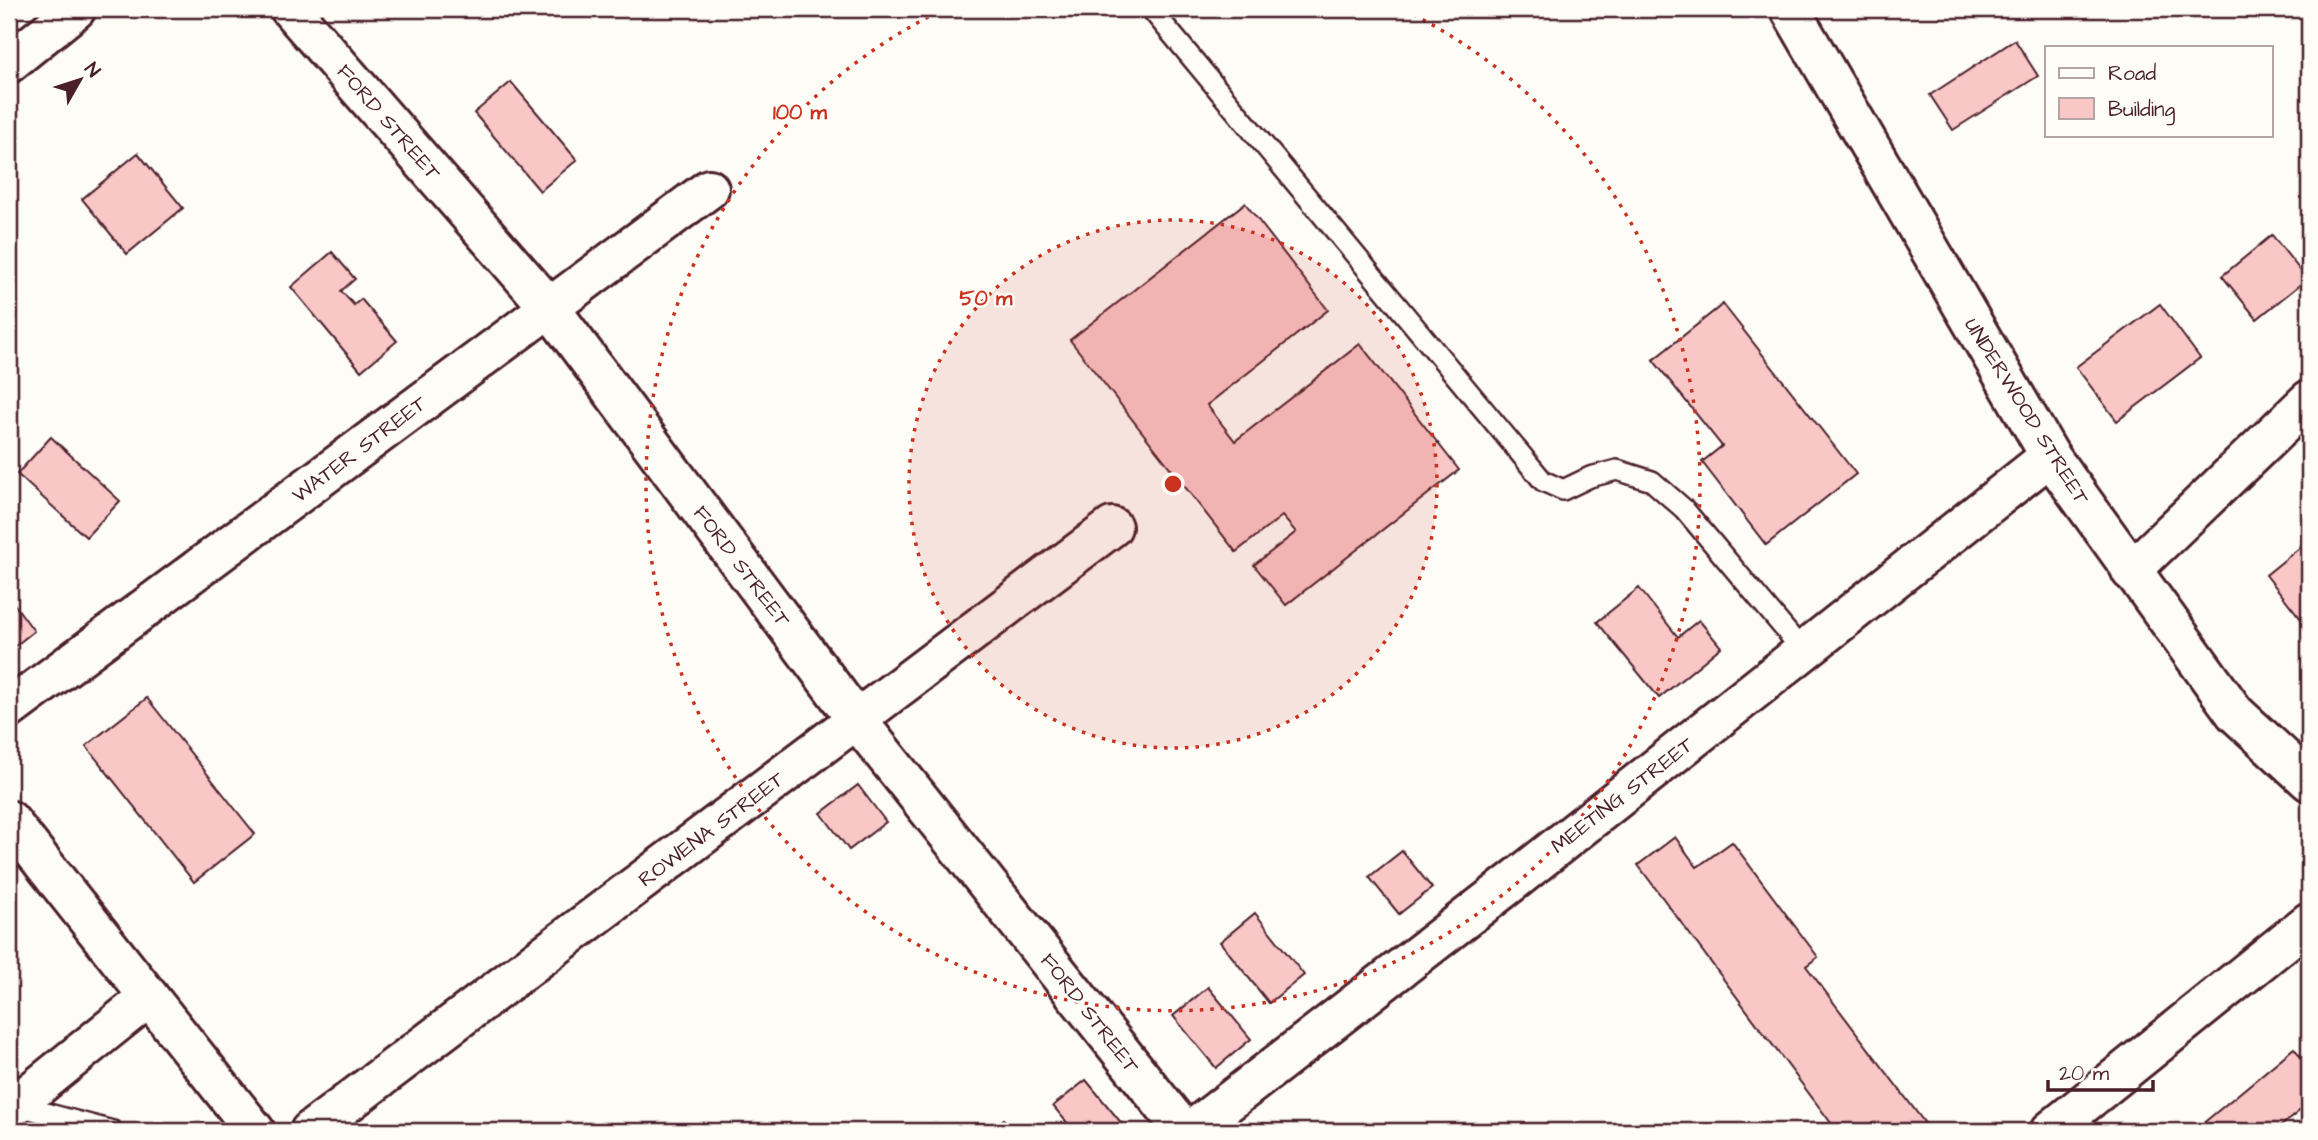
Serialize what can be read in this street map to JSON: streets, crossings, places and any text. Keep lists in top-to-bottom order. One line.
{"streets":{"street":["FORD STREET","UNDERWOOD STREET","WATER STREET","MEETING STREET","ROWENA STREET"]},"crossings":[["FORD STREET","WATER STREET"],["FORD STREET","ROWENA STREET"],["UNDERWOOD STREET","MEETING STREET"]],"legend":["Road","Building"],"scale_bar":"20 m","north":"top right","rings":["100 m","50 m"]}
